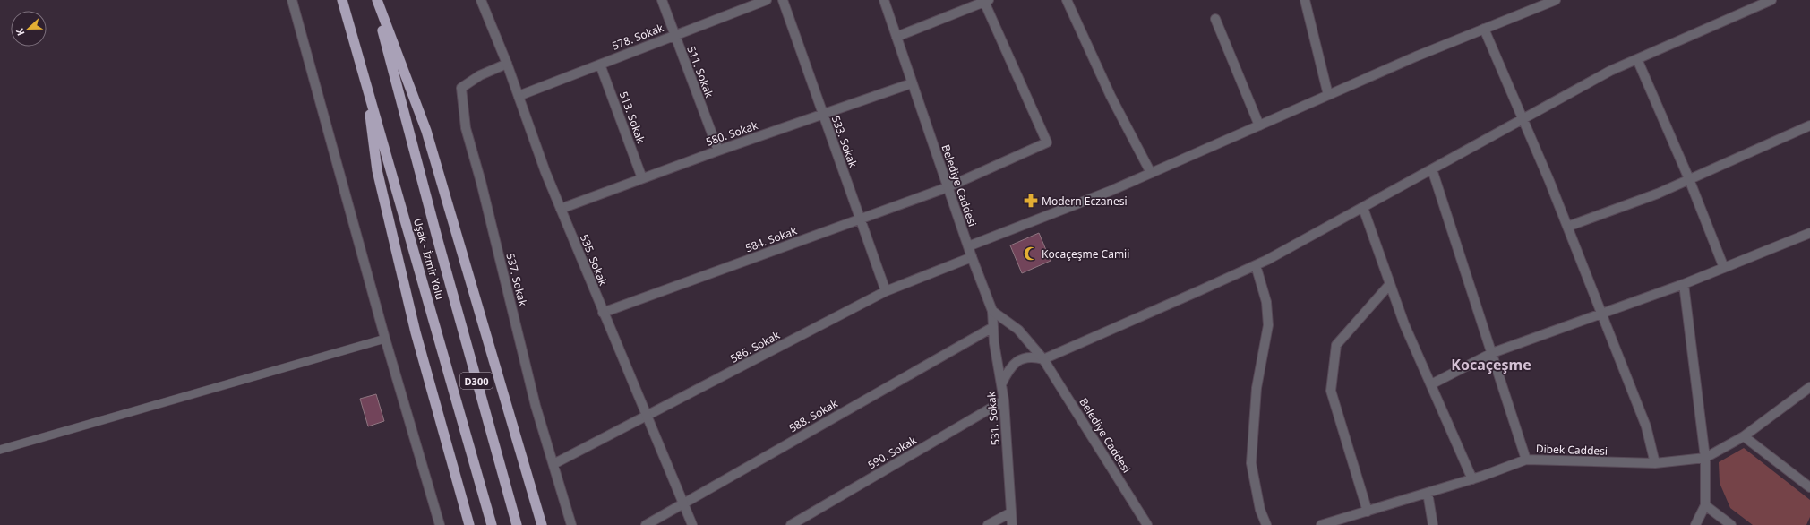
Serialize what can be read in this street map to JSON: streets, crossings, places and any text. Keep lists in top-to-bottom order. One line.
{"streets":{"highway":["Uşak - İzmir Yolu","D300"],"street":["578. Sokak","511. Sokak","513. Sokak","580. Sokak","533. Sokak","Belediye Caddesi","584. Sokak","535. Sokak","537. Sokak","586. Sokak","588. Sokak","531. Sokak","Dibek Caddesi","590. Sokak"]},"crossings":[["578. Sokak","511. Sokak"],["578. Sokak","513. Sokak"],["578. Sokak","535. Sokak"],["511. Sokak","580. Sokak"],["513. Sokak","580. Sokak"],["580. Sokak","533. Sokak"],["580. Sokak","Belediye Caddesi"],["580. Sokak","535. Sokak"],["533. Sokak","584. Sokak"],["533. Sokak","586. Sokak"],["Belediye Caddesi","584. Sokak"],["Belediye Caddesi","586. Sokak"],["Belediye Caddesi","531. Sokak"],["584. Sokak","535. Sokak"],["535. Sokak","537. Sokak"],["535. Sokak","586. Sokak"],["535. Sokak","588. Sokak"],["537. Sokak","586. Sokak"],["588. Sokak","531. Sokak"],["531. Sokak","590. Sokak"]],"districts":["Kocaçeşme"],"places":{"pharmacy":["Modern Eczanesi"],"mosque":["Kocaçeşme Camii"]},"north":"left"}
